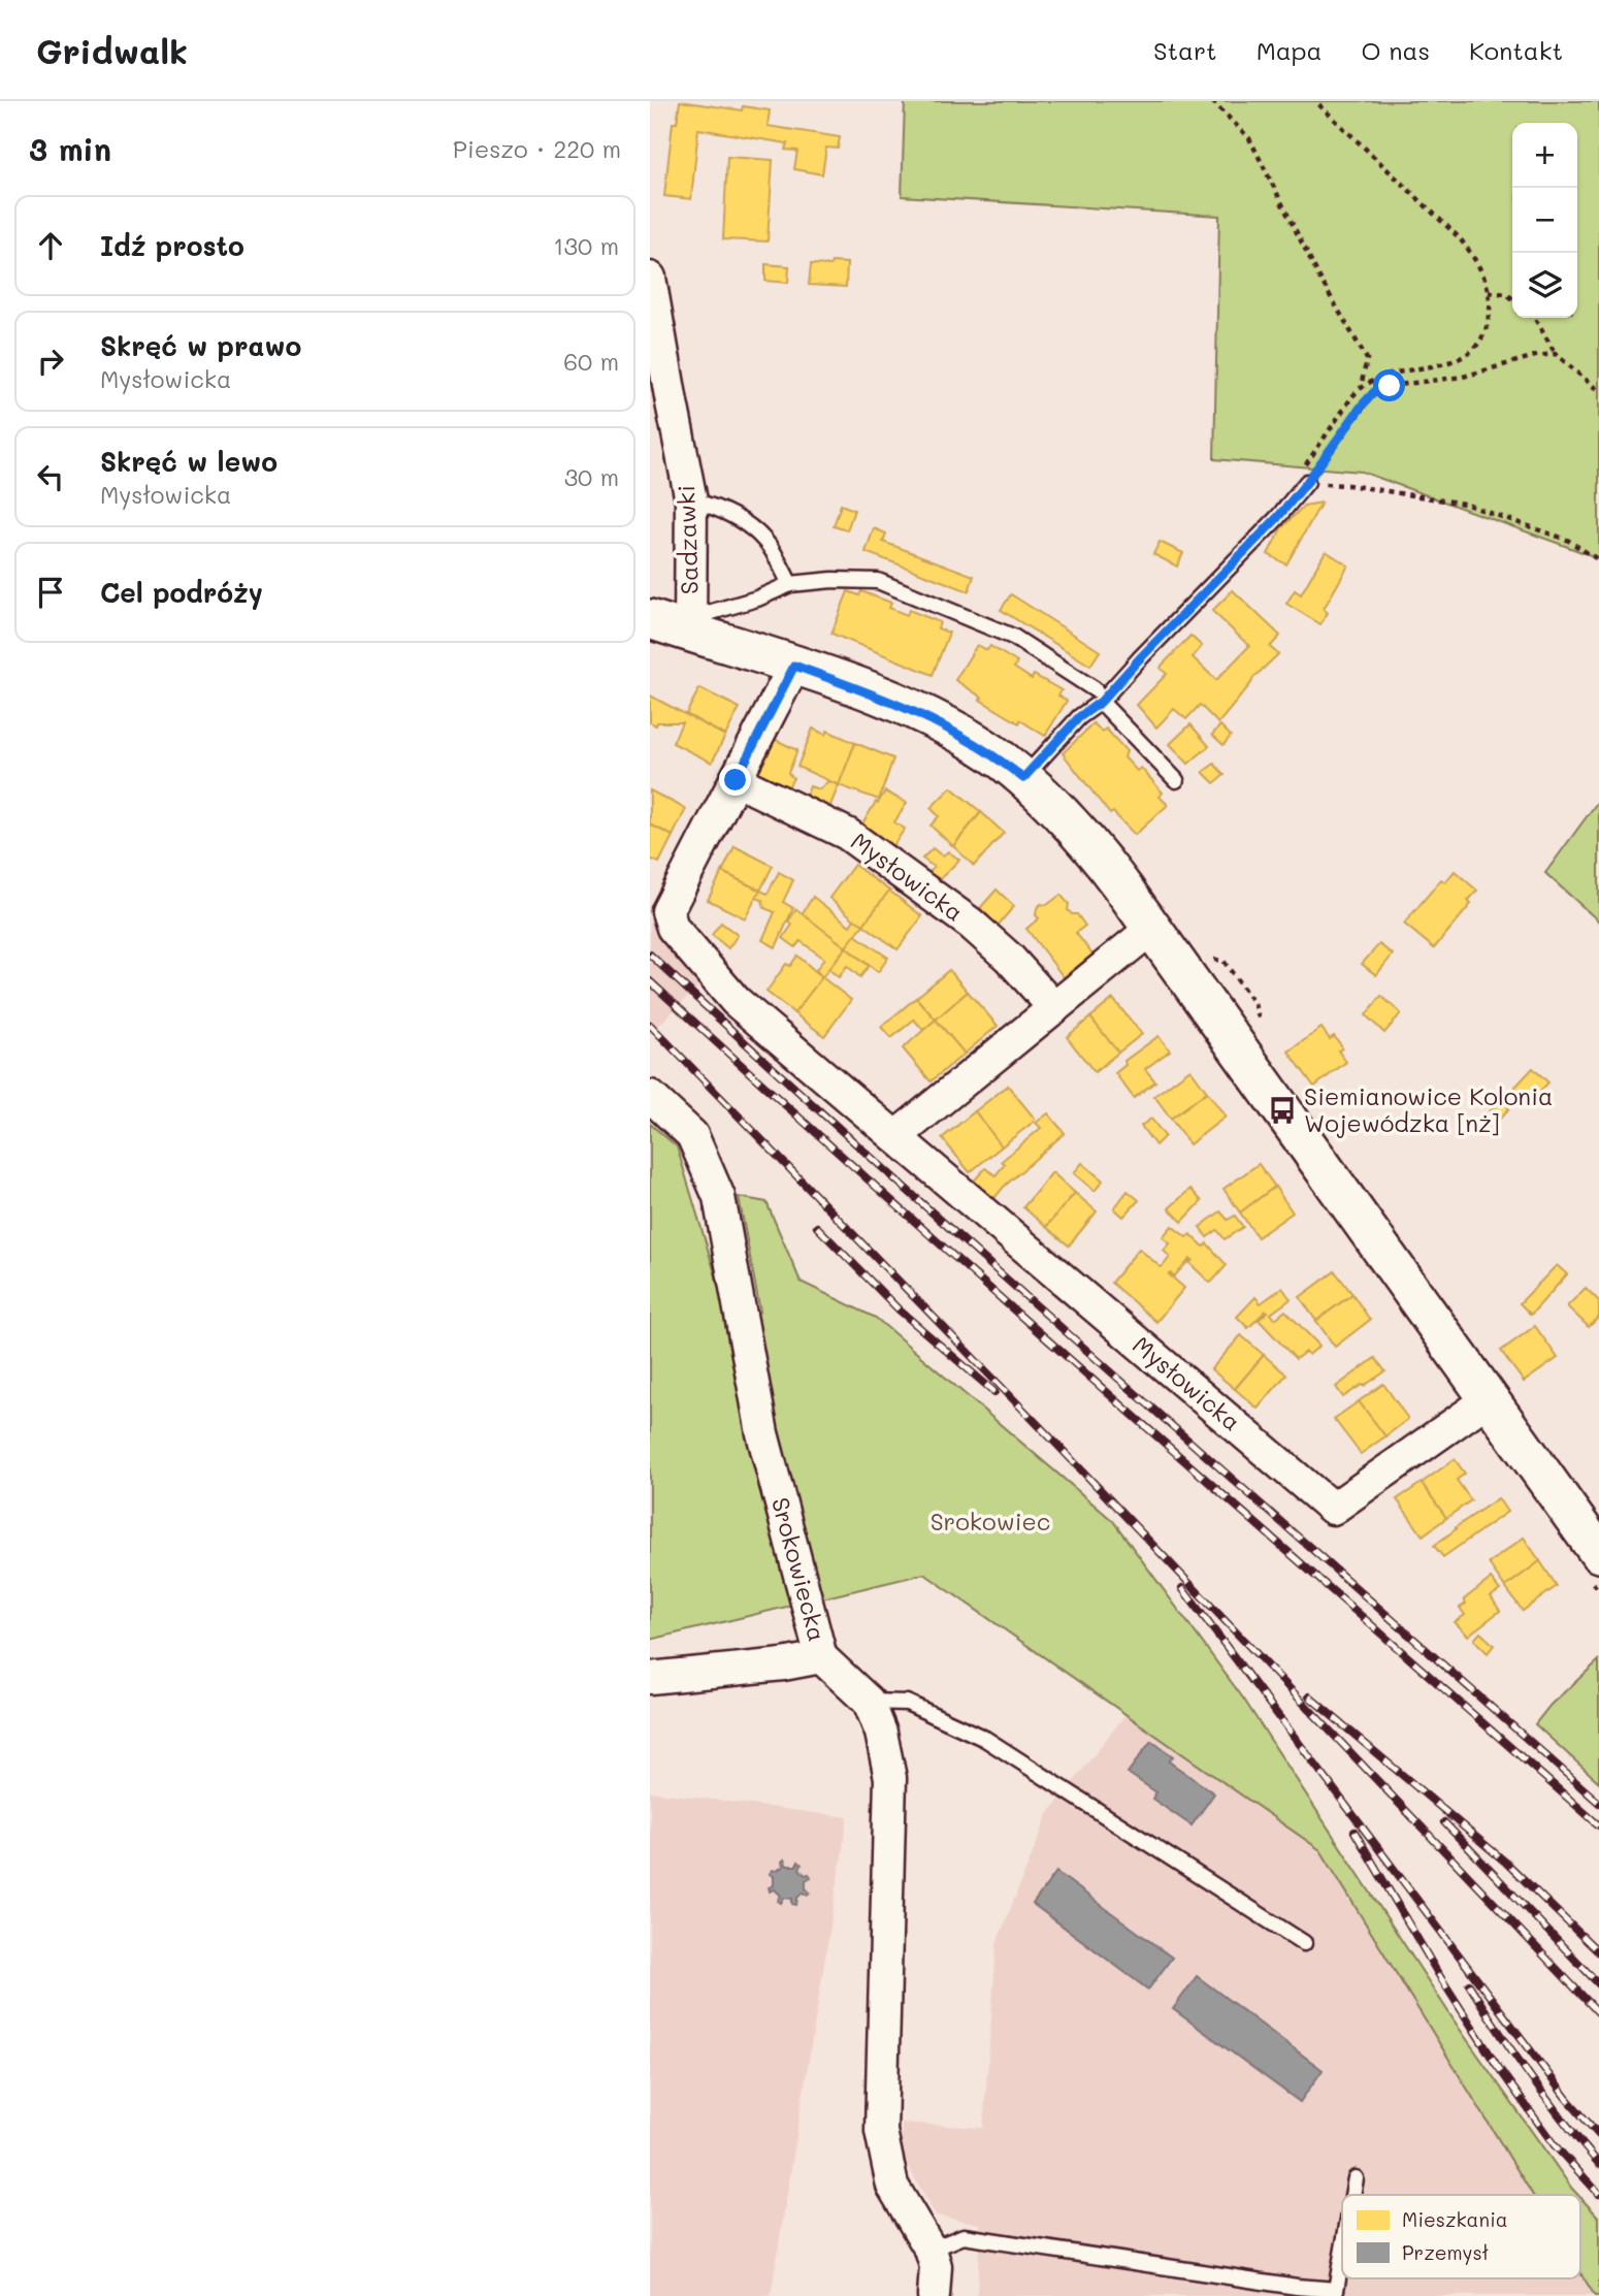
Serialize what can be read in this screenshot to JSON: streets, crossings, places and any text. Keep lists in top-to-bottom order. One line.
{"streets":{"street":["Sadzawki","Mysłowicka","Srokowiecka"]},"parks":["Srokowiec"],"places":{"bus stop":["Siemianowice Kolonia Wojewódzka [nż]"]},"legend":["Mieszkania","Przemysł"],"page":{"header":"Gridwalk","nav":["Start","Mapa","O nas","Kontakt"],"heading":["3 min","Pieszo · 220 m"],"map_buttons":["+","−"],"list":[["Idź prosto","130 m"],["Skręć w prawo","Mysłowicka","60 m"],["Skręć w lewo","Mysłowicka","30 m"],"Cel podróży"]}}
